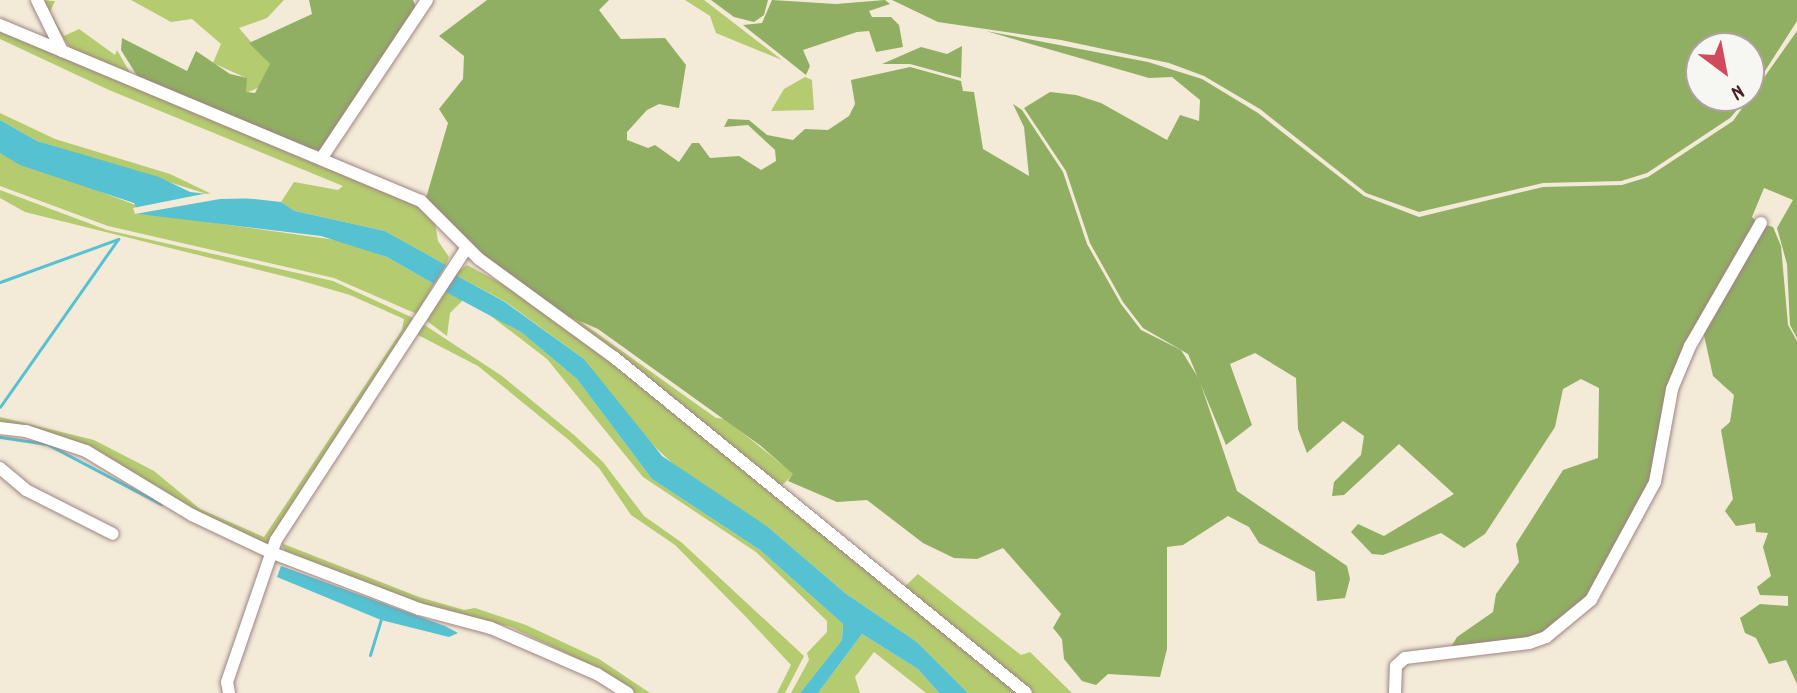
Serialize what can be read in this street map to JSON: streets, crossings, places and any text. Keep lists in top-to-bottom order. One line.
{"north":"bottom right"}
